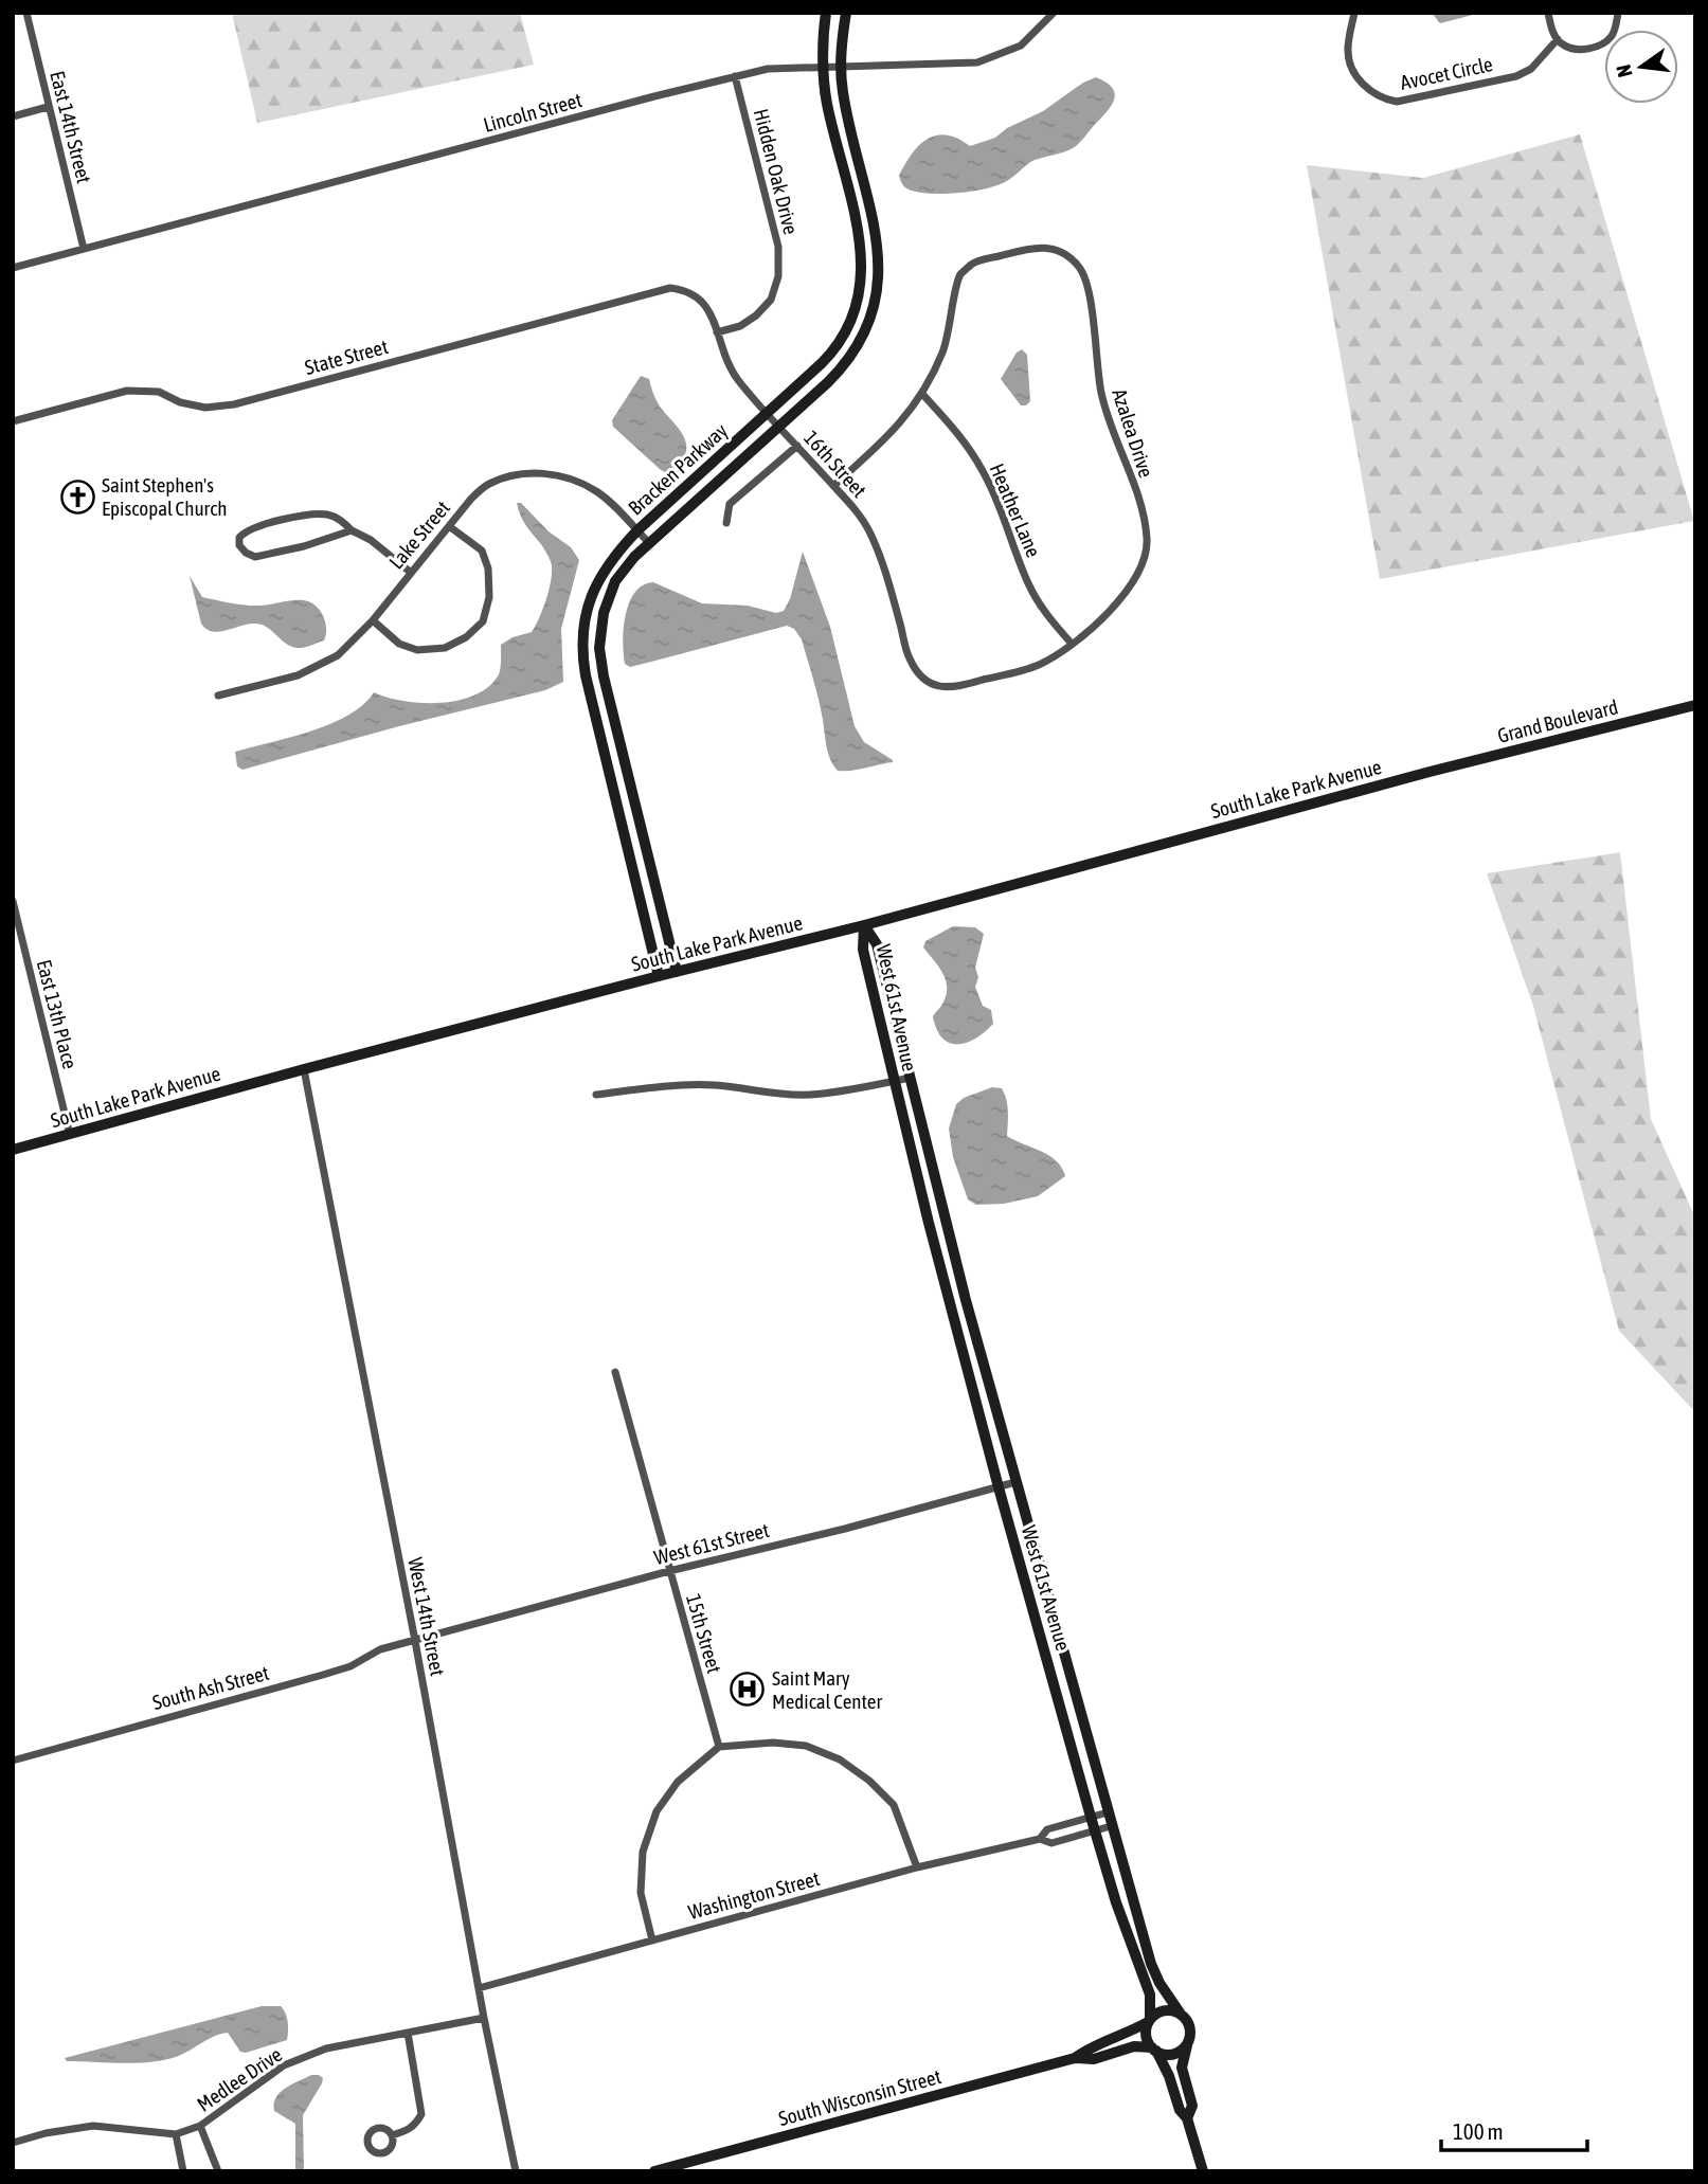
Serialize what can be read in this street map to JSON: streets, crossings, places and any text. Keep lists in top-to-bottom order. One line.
{"streets":{"main road":["Bracken Parkway","Grand Boulevard","South Lake Park Avenue","West 61st Avenue","South Wisconsin Street"],"street":["Avocet Circle","Lincoln Street","East 14th Street","Hidden Oak Drive","State Street","Azalea Drive","16th Street","Heather Lane","Lake Street","East 13th Place","West 61st Street","West 14th Street","15th Street","South Ash Street","Washington Street","Medlee Drive"]},"crossings":[["Lincoln Street","East 14th Street"],["Lincoln Street","Hidden Oak Drive"],["Lincoln Street","Bracken Parkway"],["Hidden Oak Drive","16th Street"],["State Street","16th Street"],["Azalea Drive","16th Street"],["Azalea Drive","Heather Lane"],["16th Street","Bracken Parkway"],["16th Street","Heather Lane"],["Bracken Parkway","Lake Street"],["Bracken Parkway","South Lake Park Avenue"],["Grand Boulevard","South Lake Park Avenue"],["South Lake Park Avenue","West 61st Avenue"],["South Lake Park Avenue","East 13th Place"],["South Lake Park Avenue","West 14th Street"],["West 61st Avenue","West 61st Street"],["West 61st Avenue","Washington Street"],["West 61st Avenue","South Wisconsin Street"],["West 61st Street","West 14th Street"],["West 61st Street","15th Street"],["West 61st Street","South Ash Street"],["West 14th Street","South Ash Street"],["West 14th Street","Washington Street"],["West 14th Street","Medlee Drive"]],"places":{"church":["Saint Stephen's Episcopal Church"],"hospital":["Saint Mary Medical Center"]},"scale_bar":"100 m","north":"left"}
